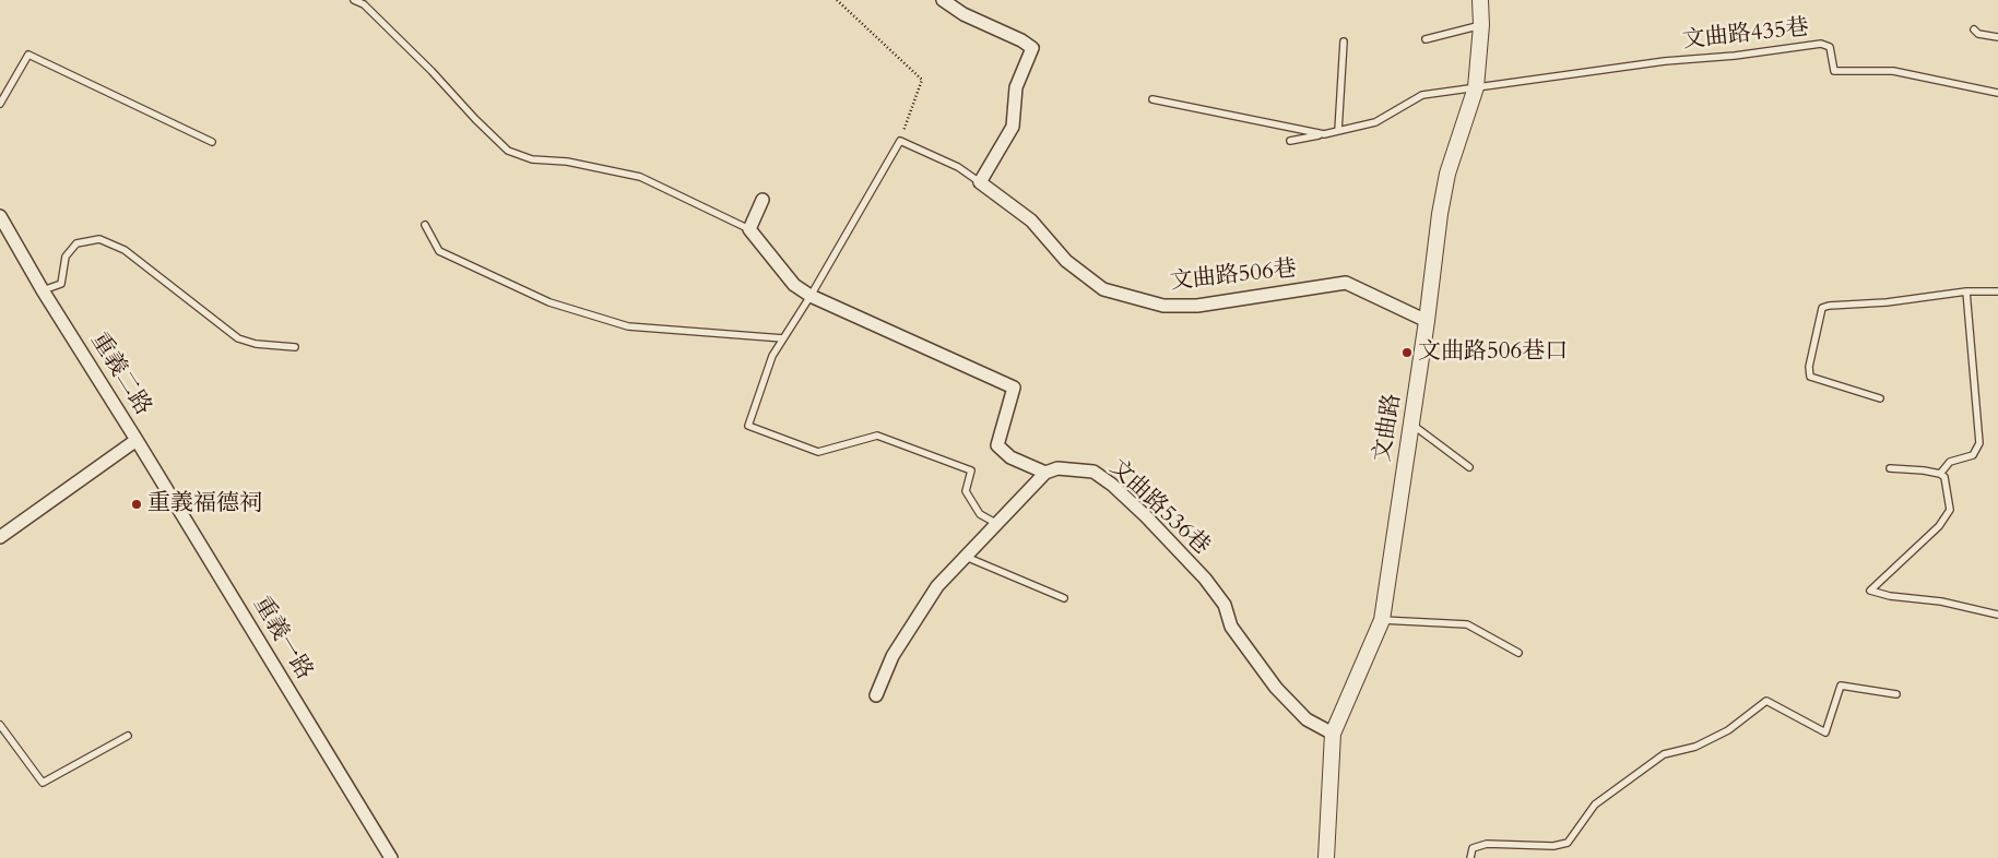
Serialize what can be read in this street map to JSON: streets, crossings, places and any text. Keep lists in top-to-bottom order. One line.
{"streets":{"street":["文曲路506巷","重義二路","文曲路","文曲路536巷","重義一路"],"lane":["文曲路435巷"]},"crossings":[["文曲路435巷","文曲路"],["文曲路506巷","文曲路"],["重義二路","重義一路"],["文曲路","文曲路536巷"]],"places":["文曲路506巷口","重義福德祠"]}
